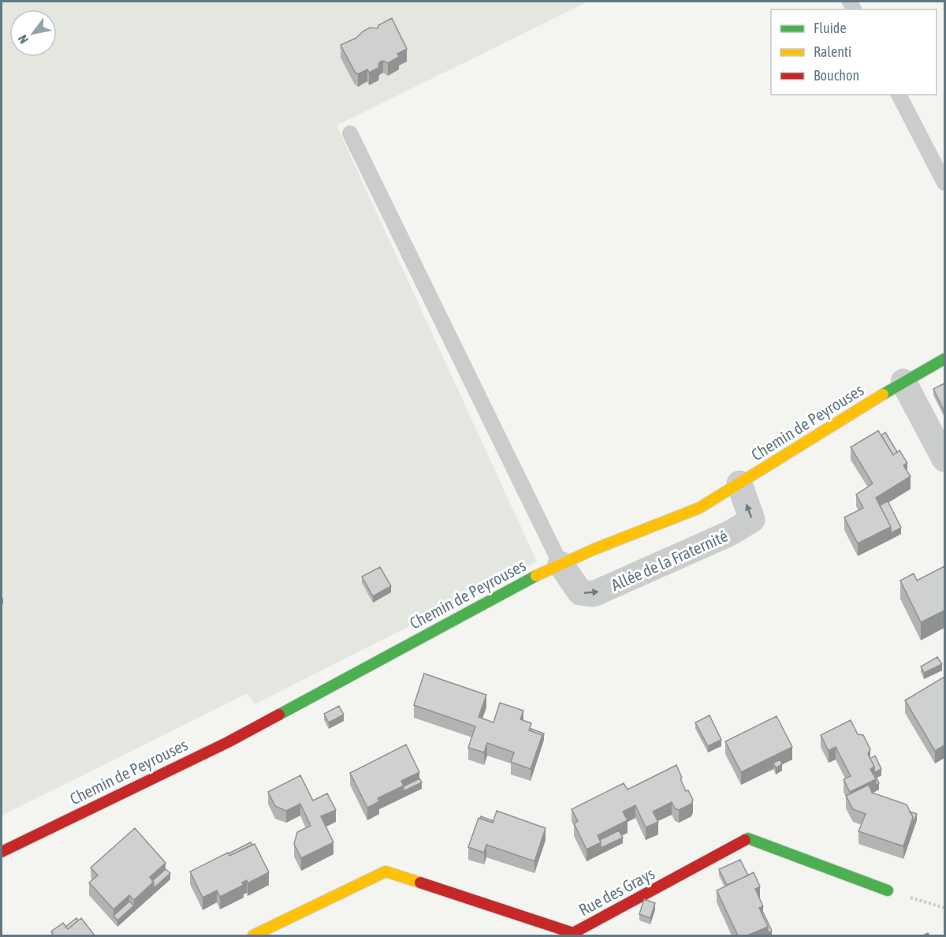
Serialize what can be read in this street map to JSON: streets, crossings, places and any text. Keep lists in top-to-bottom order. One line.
{"streets":{"street":["Chemin de Peyrouses","Allée de la Fraternité","Rue des Grays"]},"crossings":[["Chemin de Peyrouses","Allée de la Fraternité"]],"legend":["Fluide","Ralenti","Bouchon"],"north":"bottom left"}
